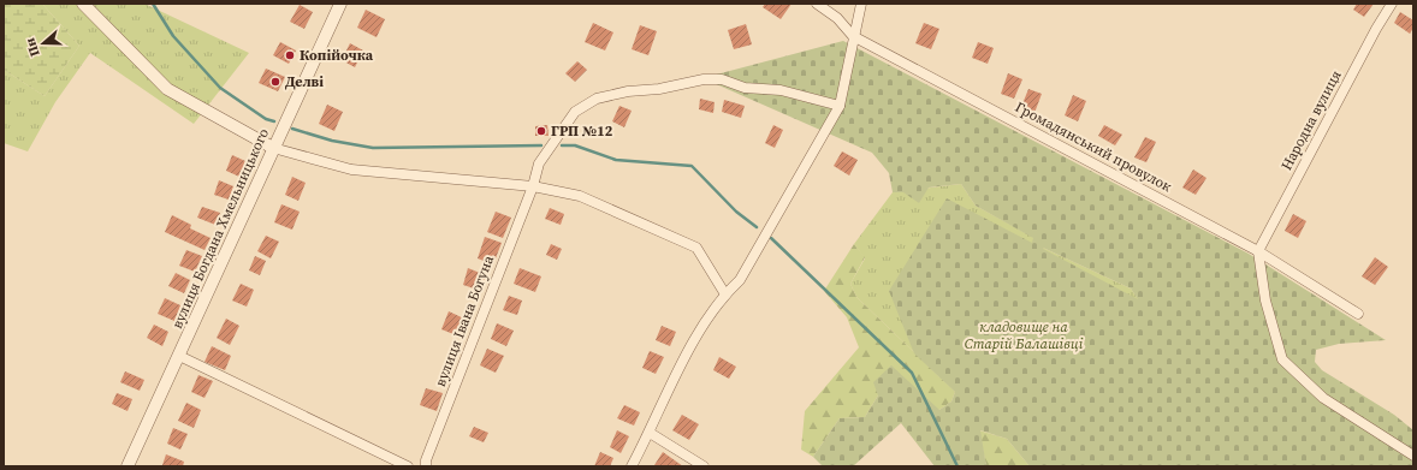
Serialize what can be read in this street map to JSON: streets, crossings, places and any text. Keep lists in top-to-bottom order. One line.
{"streets":{"street":["Народна вулиця","Громадянський провулок","вулиця Богдана Хмельницького","вулиця Івана Богуна"]},"crossings":[["Народна вулиця","Громадянський провулок"]],"parks":["кладовище на Старій Балашівці"],"places":["Копійочка","Делві","ГРП №12"],"north":"left"}
